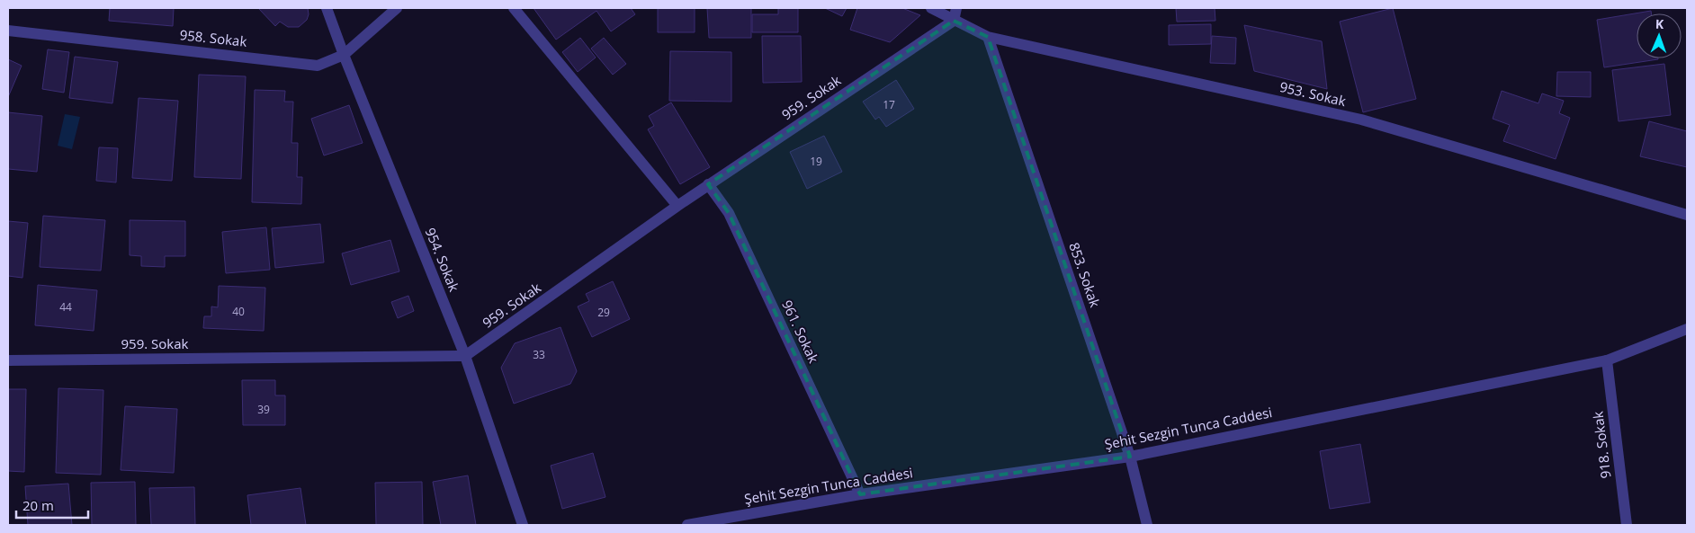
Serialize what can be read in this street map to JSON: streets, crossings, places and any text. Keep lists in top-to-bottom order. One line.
{"streets":{"street":["958. Sokak","953. Sokak","959. Sokak","954. Sokak","853. Sokak","961. Sokak","Şehit Sezgin Tunca Caddesi","918. Sokak"]},"crossings":[["958. Sokak","954. Sokak"],["953. Sokak","959. Sokak"],["953. Sokak","853. Sokak"],["959. Sokak","954. Sokak"],["959. Sokak","961. Sokak"],["853. Sokak","Şehit Sezgin Tunca Caddesi"],["961. Sokak","Şehit Sezgin Tunca Caddesi"],["Şehit Sezgin Tunca Caddesi","918. Sokak"]],"house_numbers":["17","19","44","40","29","33","39"],"scale_bar":"20 m","north":"top"}
